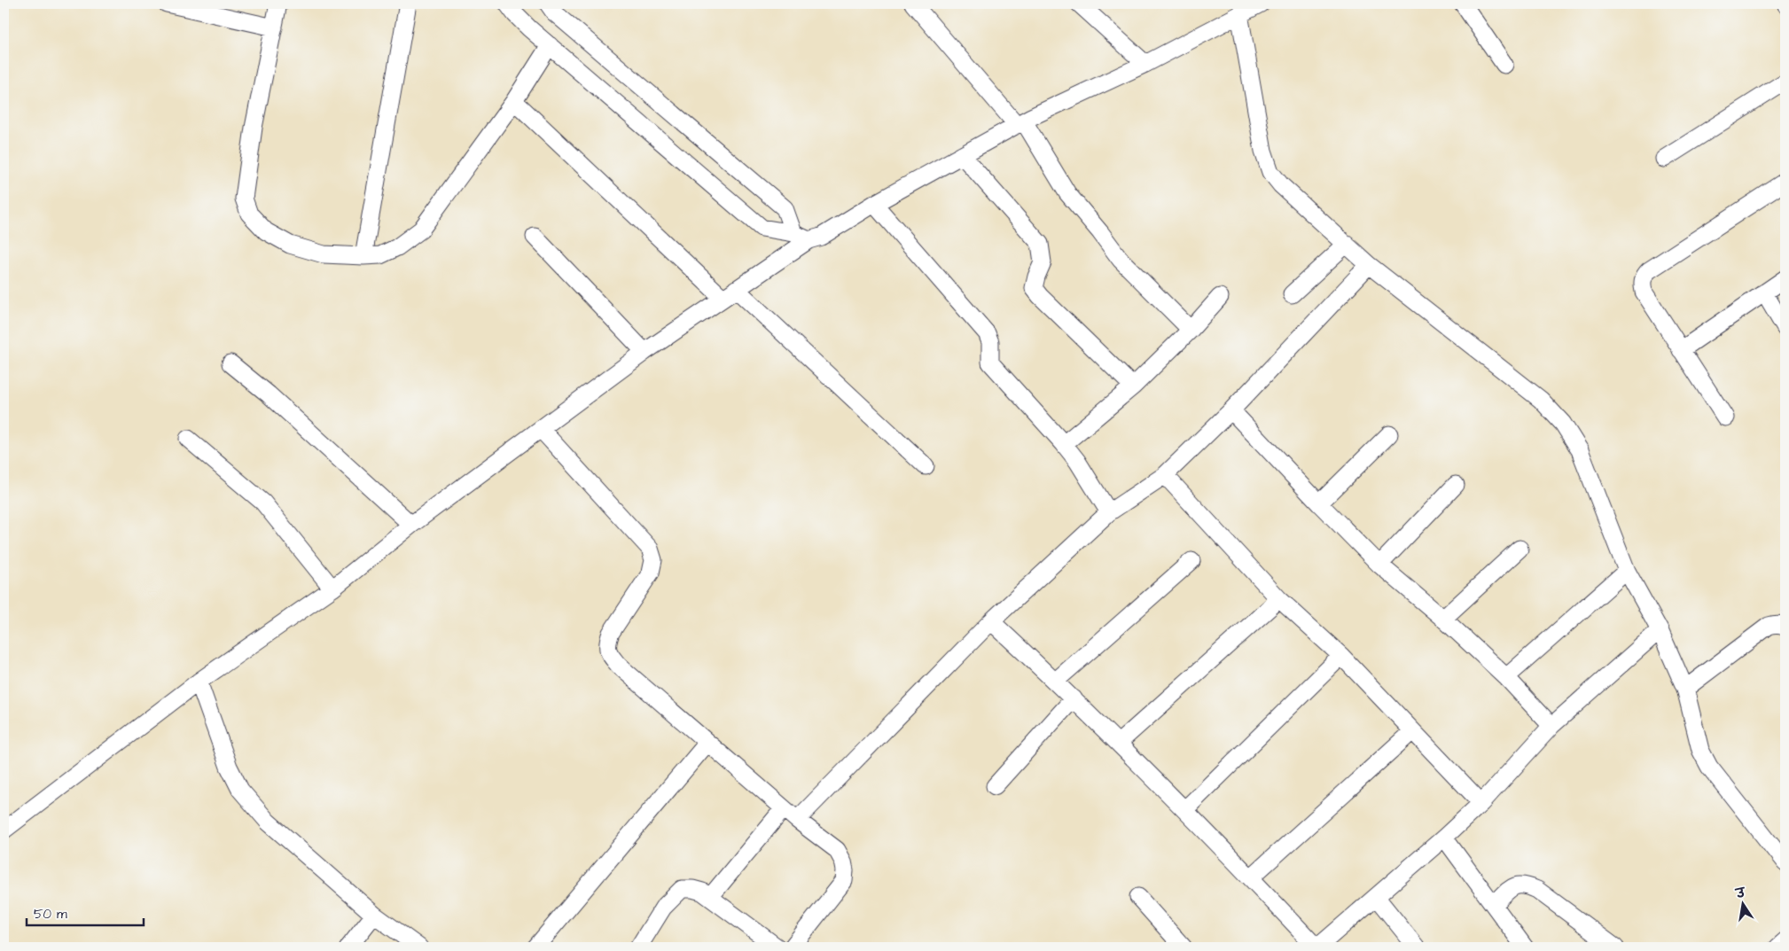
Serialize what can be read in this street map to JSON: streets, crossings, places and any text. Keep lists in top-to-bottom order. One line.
{"scale_bar":"50 m","north":"top"}
